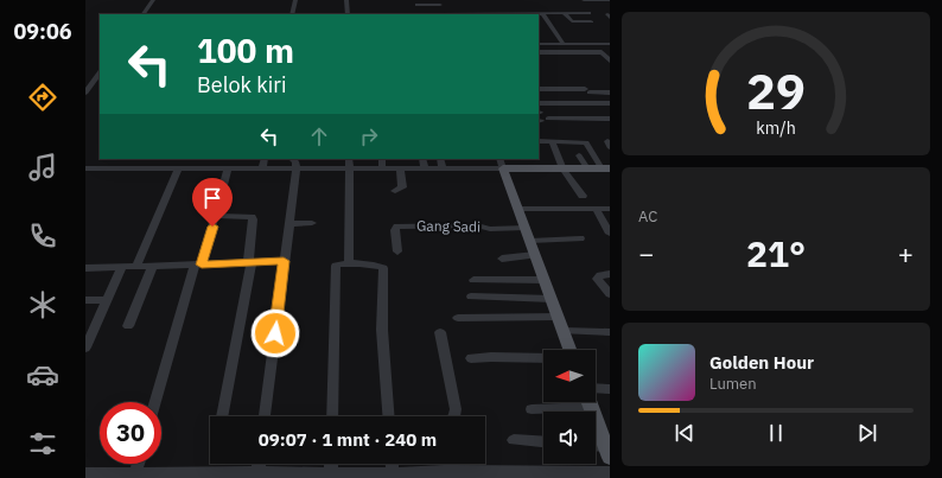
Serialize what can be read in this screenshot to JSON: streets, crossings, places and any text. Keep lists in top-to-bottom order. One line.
{"streets":{"street":["Gang Sadi"]},"north":"left","page":{"tabs":"09:06","turn":["100 m","Belok kiri"],"tile":"AC","heat":["−","21°","+"],"song":["Golden Hour","Lumen"],"limit":"30","trip":"09:07 · 1 mnt · 240 m","gauge":["29","km/h"]}}
